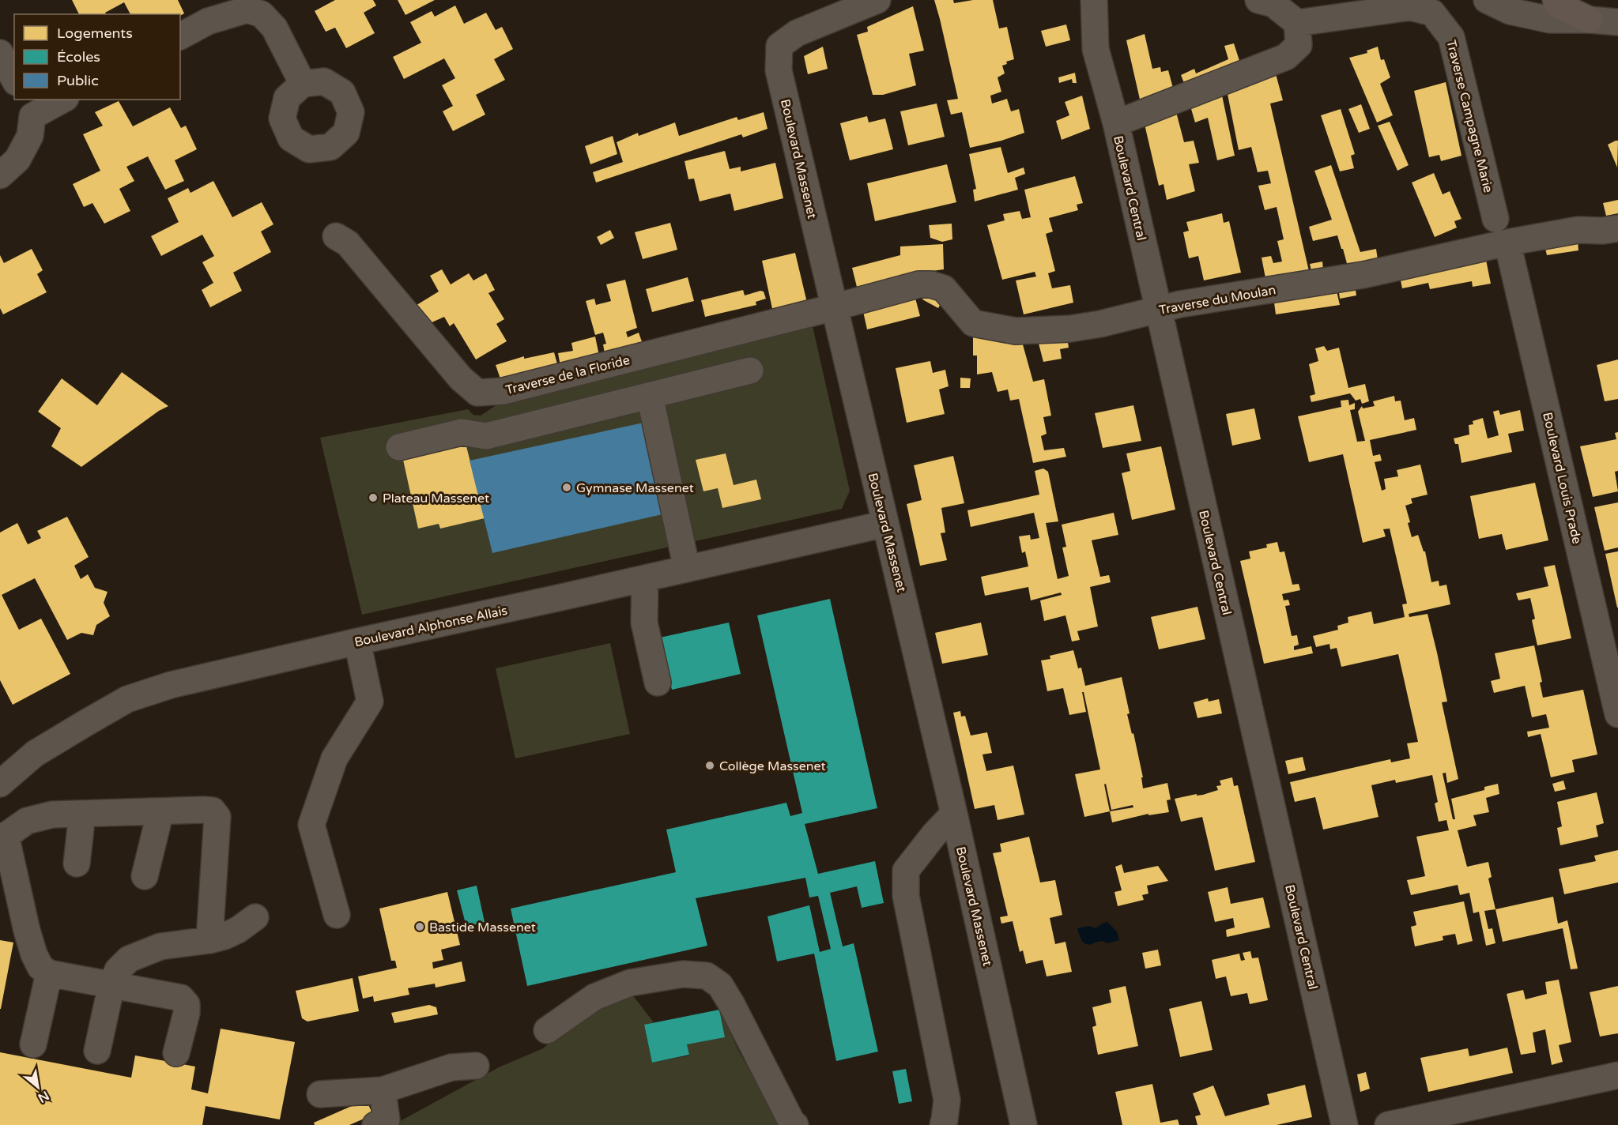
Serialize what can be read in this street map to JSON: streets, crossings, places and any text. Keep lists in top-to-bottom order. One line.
{"streets":{"street":["Traverse Campagne Marie","Boulevard Massenet","Boulevard Central","Traverse du Moulan","Traverse de la Floride","Boulevard Louis Prade","Boulevard Alphonse Allais"]},"crossings":[["Boulevard Massenet","Traverse du Moulan"],["Boulevard Massenet","Traverse de la Floride"],["Boulevard Massenet","Boulevard Alphonse Allais"],["Boulevard Central","Traverse du Moulan"],["Traverse du Moulan","Traverse de la Floride"],["Traverse du Moulan","Boulevard Louis Prade"]],"places":["Gymnase Massenet","Plateau Massenet","Collège Massenet","Bastide Massenet"],"legend":["Logements","Écoles","Public"],"north":"bottom right"}
